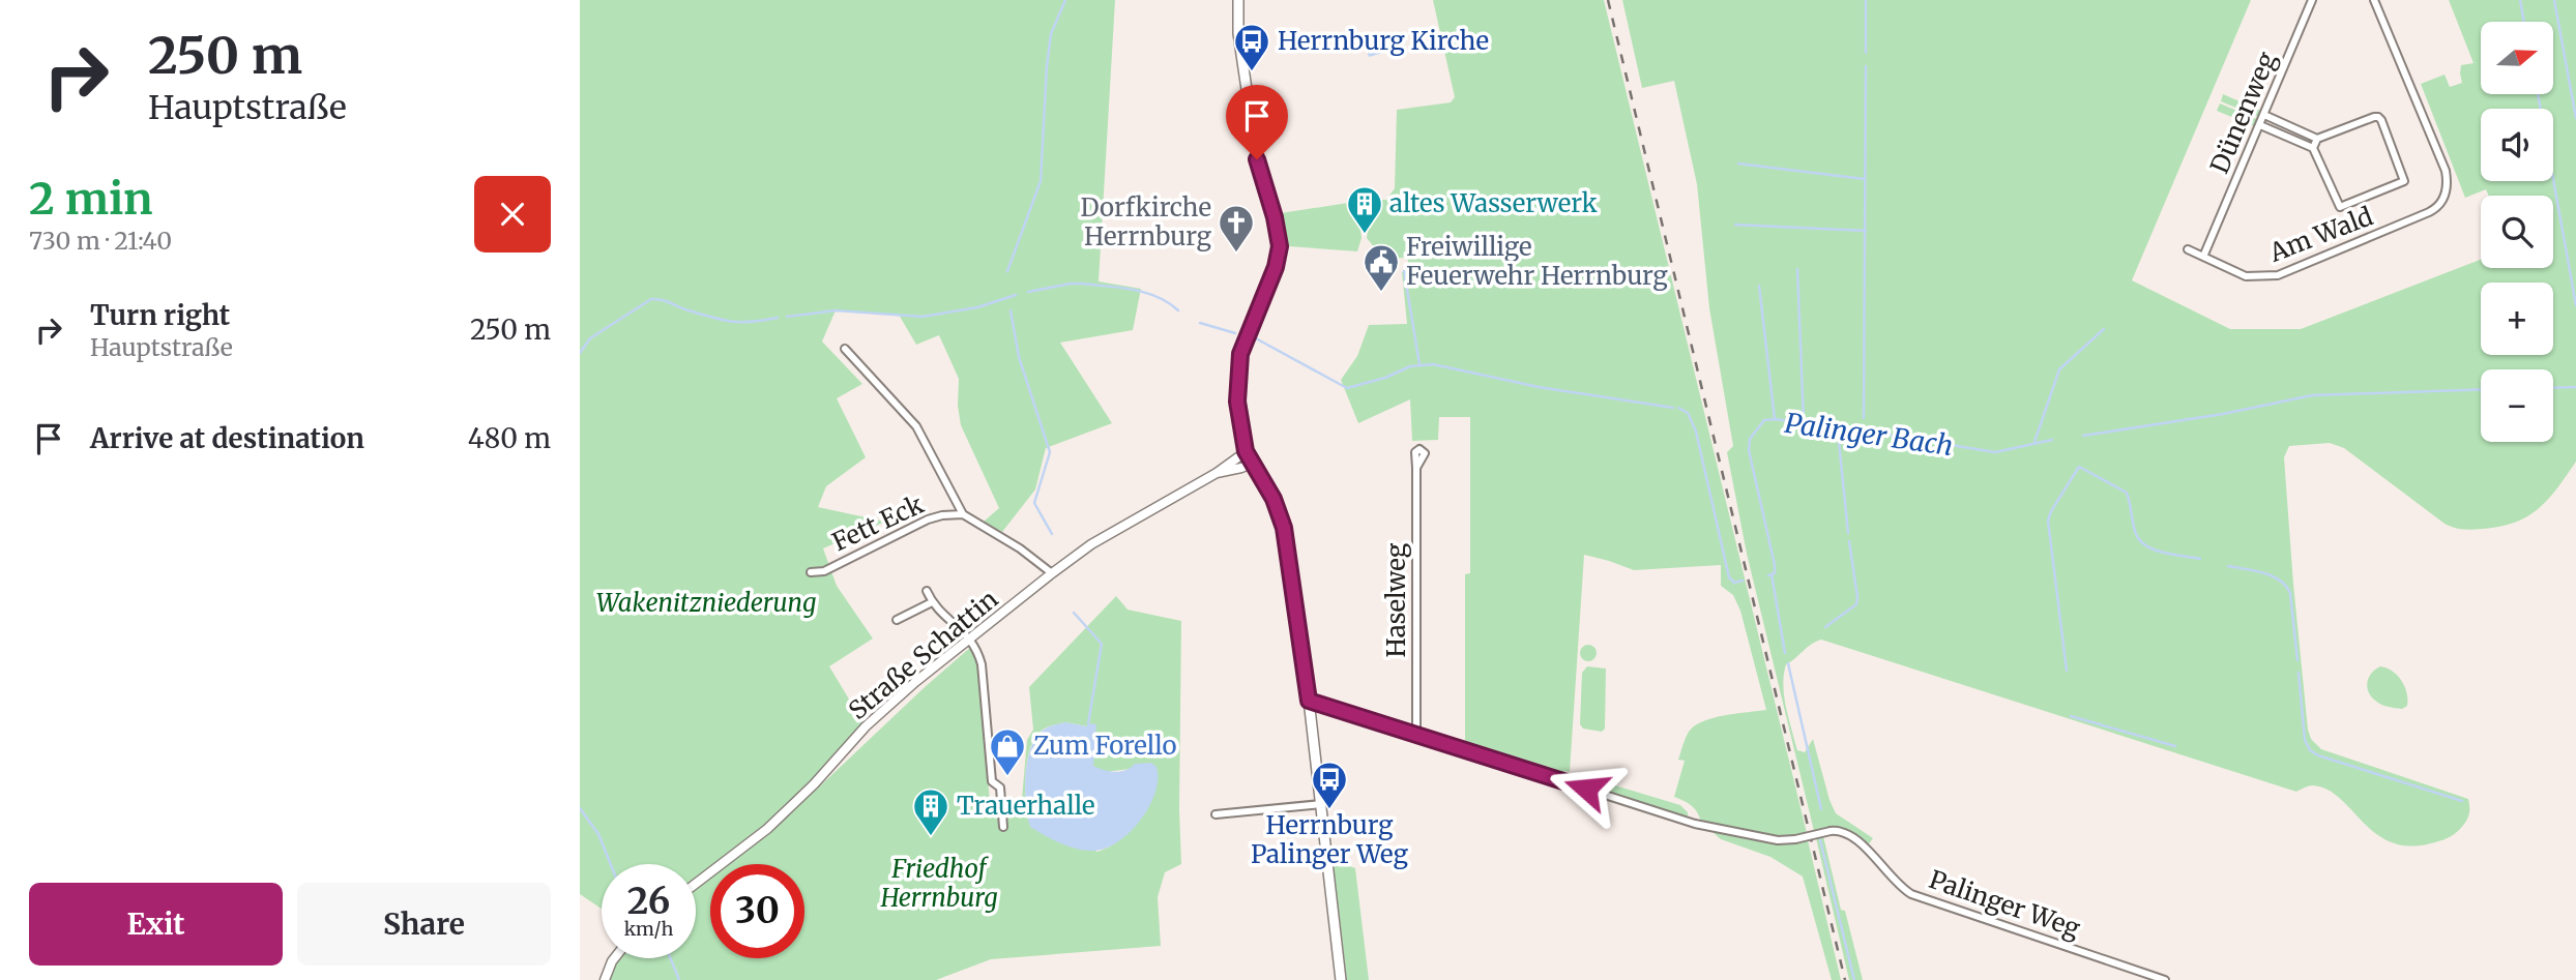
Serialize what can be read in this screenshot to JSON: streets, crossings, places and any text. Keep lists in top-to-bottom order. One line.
{"streets":{"street":["Dünenweg","Am Wald","Fett Eck","Haselweg","Straße Schattin","Palinger Weg"]},"crossings":[["Dünenweg","Am Wald"],["Fett Eck","Straße Schattin"],["Haselweg","Palinger Weg"]],"water":["Palinger Bach"],"parks":["Wakenitzniederung","Friedhof Herrnburg"],"places":{"bus stop":["Herrnburg Kirche","Herrnburg Palinger Weg"],"building":["altes Wasserwerk","Trauerhalle"],"church":["Dorfkirche Herrnburg"],"public building":["Freiwillige Feuerwehr Herrnburg"],"shop":["Zum Forello"]},"north":"right","page":{"turn":["250 m","Hauptstraße"],"map_buttons":["+","−"],"heading":["2 min","730 m · 21:40"],"list":[{"name":"Turn right","note":"Hauptstraße","value":"250 m"},{"name":"Arrive at destination","value":"480 m"}],"speed":"26 km/h","limit":"30","buttons":["Exit","Share"]}}
